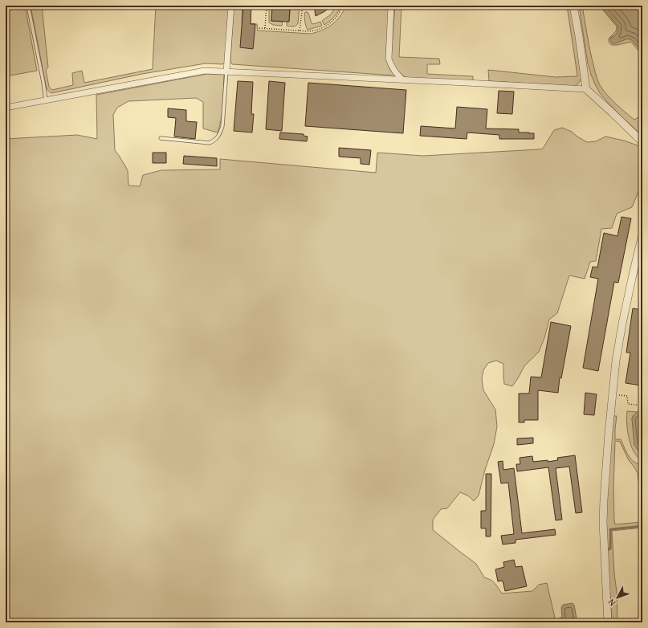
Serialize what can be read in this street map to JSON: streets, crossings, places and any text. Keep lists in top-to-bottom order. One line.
{"north":"bottom left"}
